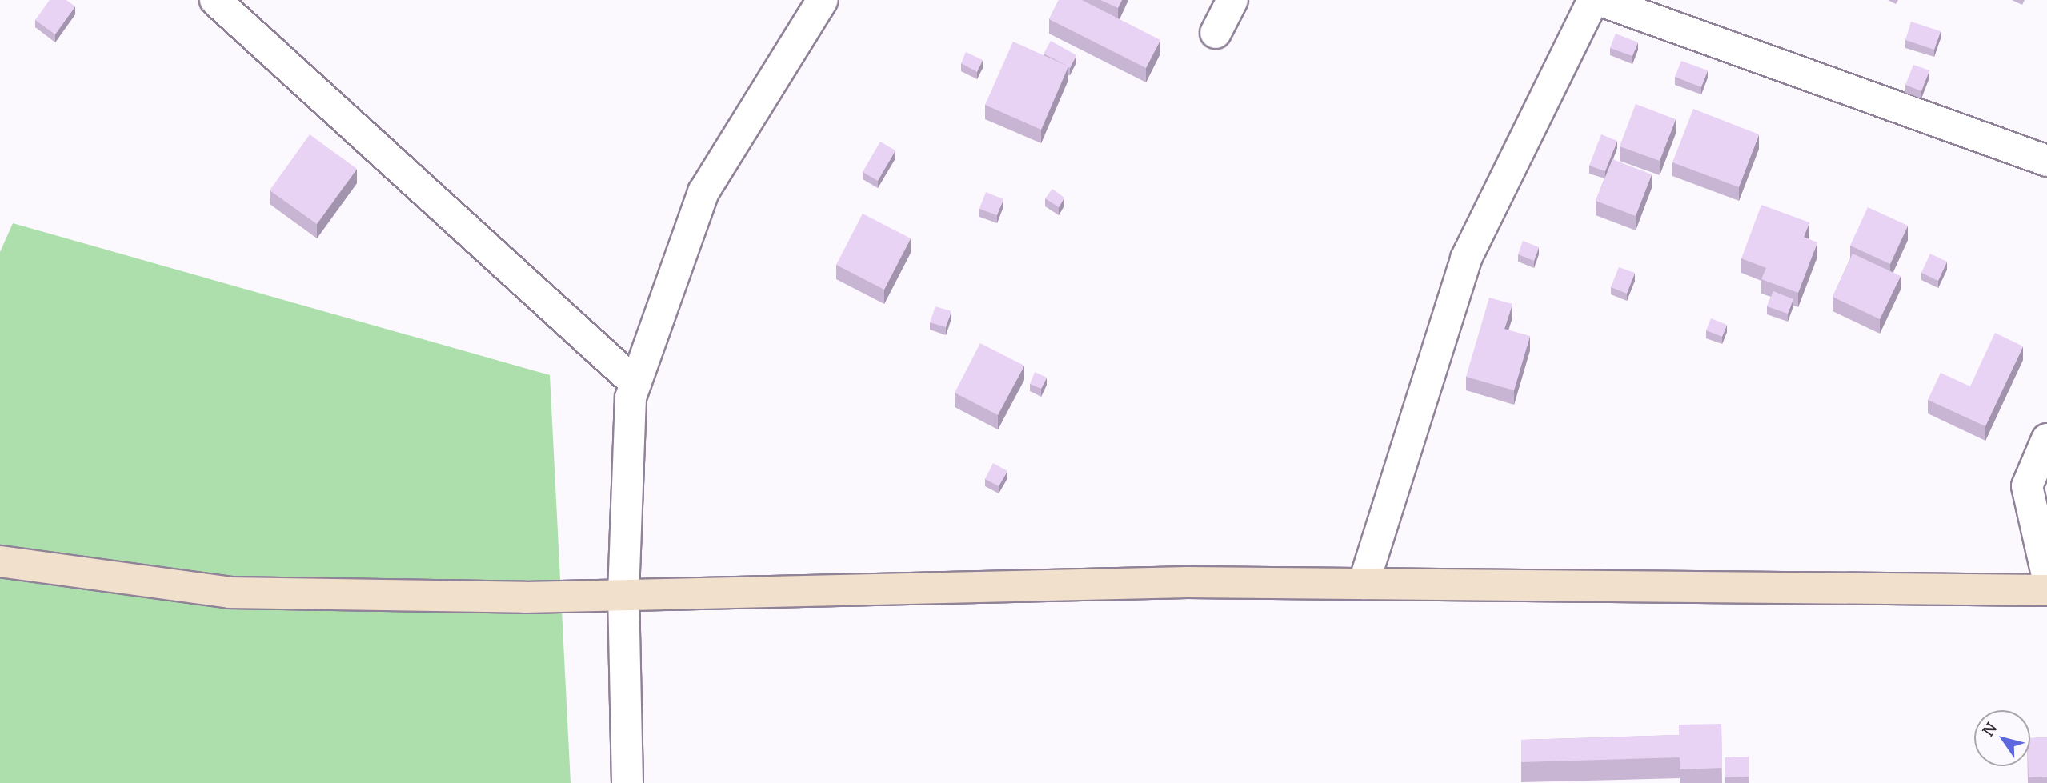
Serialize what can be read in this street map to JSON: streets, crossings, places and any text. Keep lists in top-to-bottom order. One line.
{"north":"top left"}
